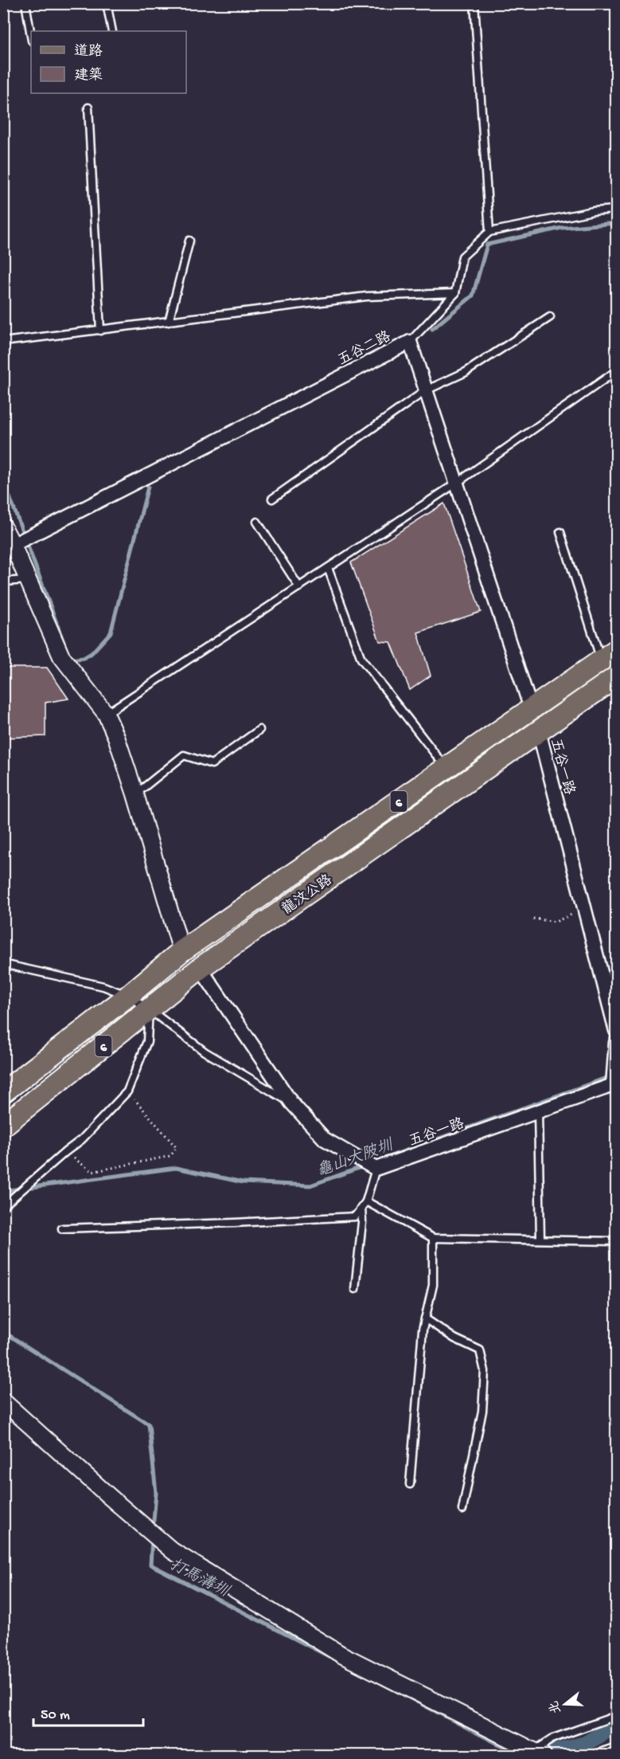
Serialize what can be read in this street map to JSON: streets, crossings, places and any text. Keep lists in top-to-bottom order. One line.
{"streets":{"main road":["6","龍汶公路"],"street":["五谷二路","五谷一路"]},"crossings":[["五谷二路","龍汶公路"],["五谷一路","龍汶公路"]],"water":["龜山大陂圳","打馬溝圳"],"legend":["道路","建築"],"scale_bar":"50 m","north":"left"}
